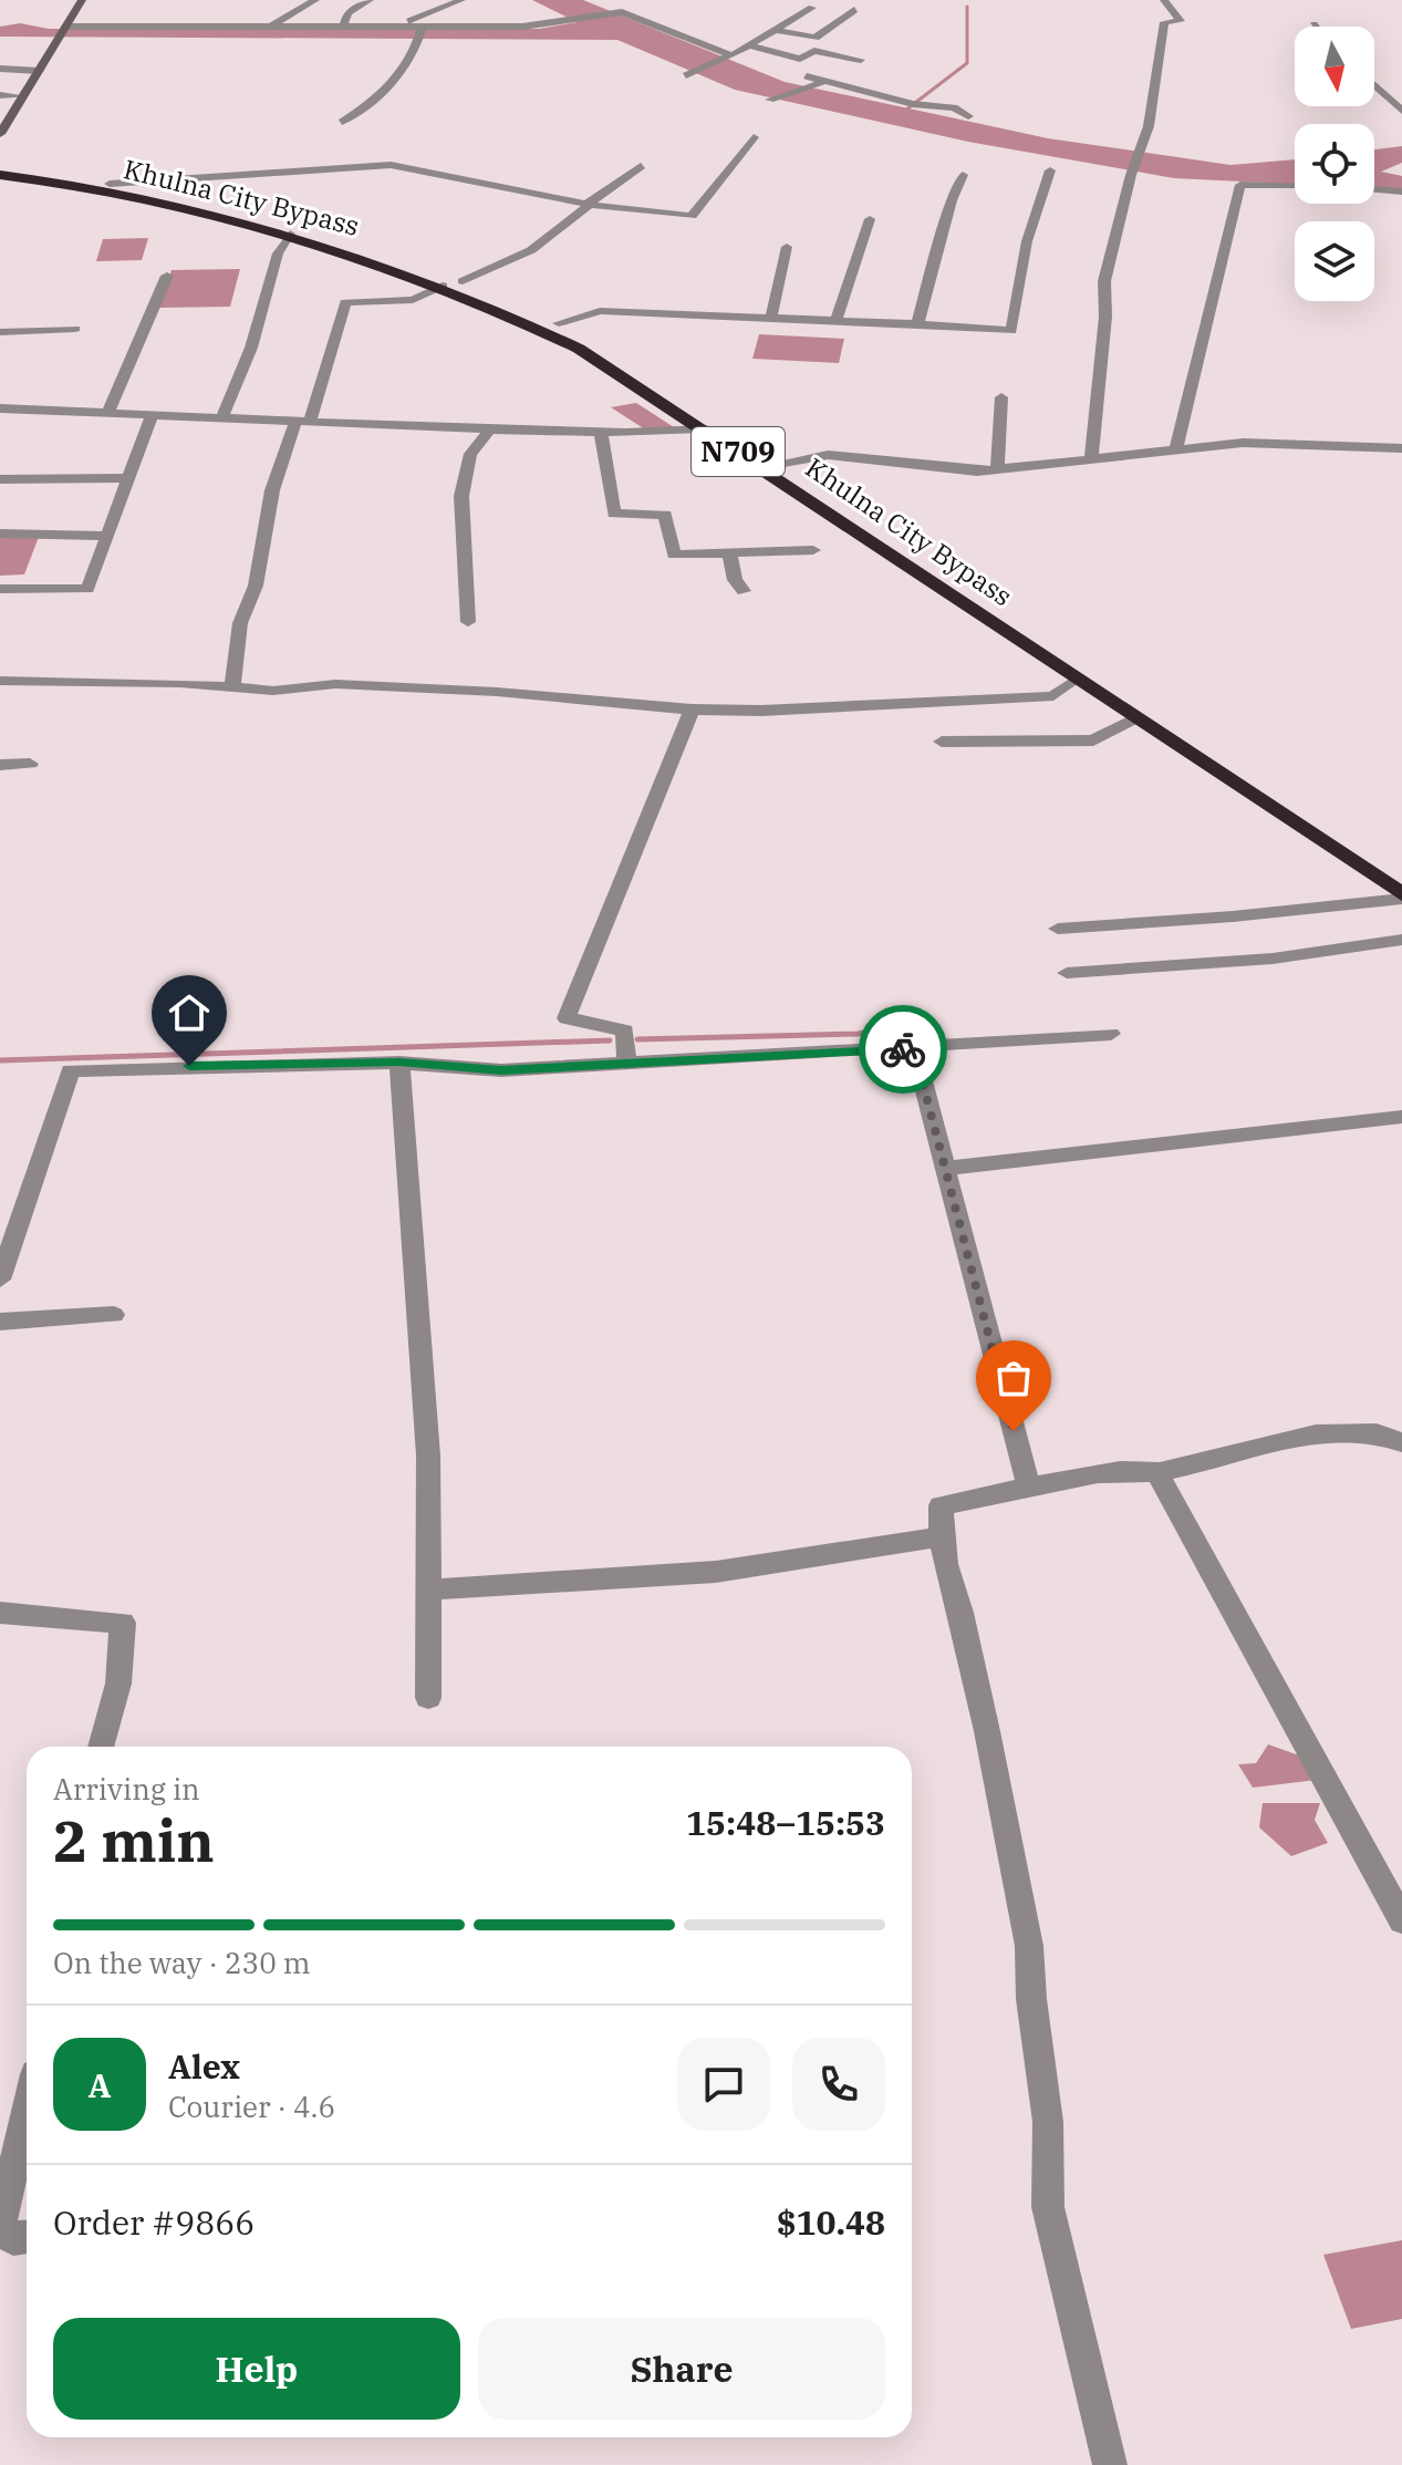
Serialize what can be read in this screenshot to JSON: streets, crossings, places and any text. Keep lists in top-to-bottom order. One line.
{"streets":{"highway":["Khulna City Bypass","N709"]},"north":"bottom","page":{"heading":["2 min","Arriving in","15:48–15:53"],"panel":["Alex","Courier · 4.6","Order #9866","$10.48"],"bar":"On the way · 230 m","round":"A","buttons":["Help","Share"]}}
